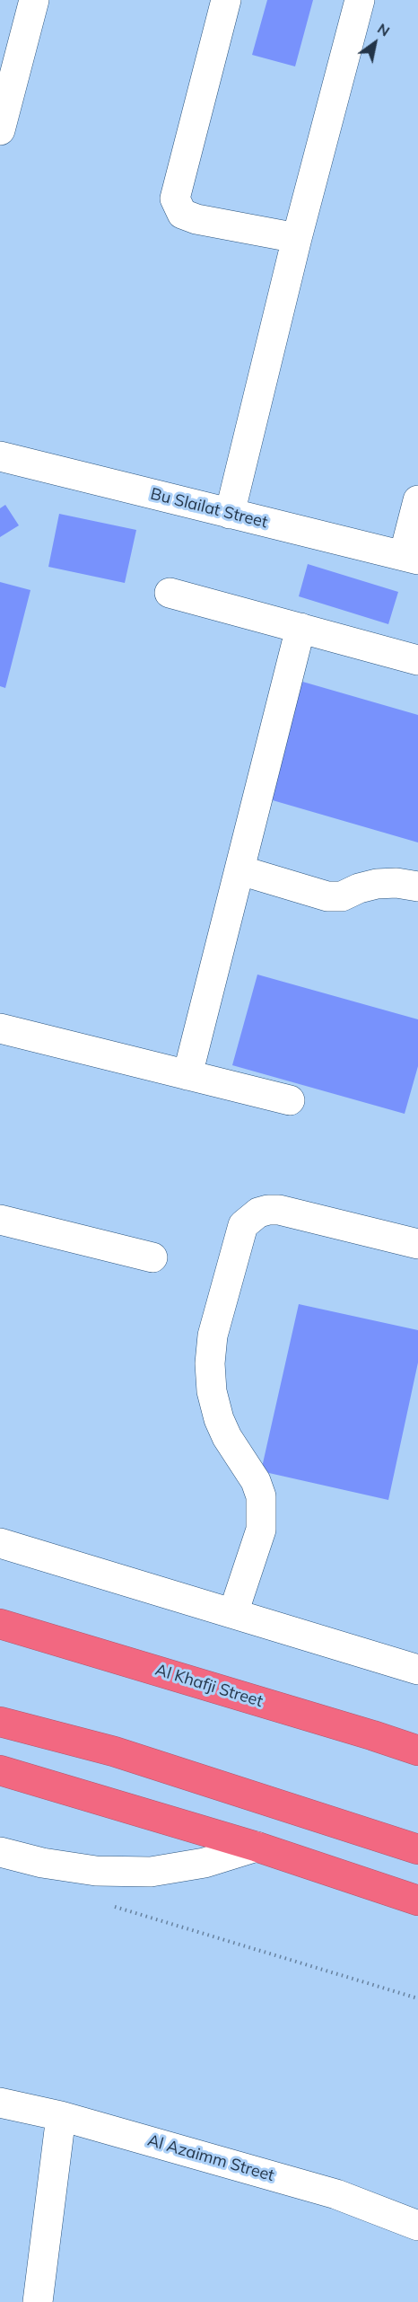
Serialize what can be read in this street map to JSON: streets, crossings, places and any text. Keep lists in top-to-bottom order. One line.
{"streets":{"highway":["Al Khafji Street"],"street":["Bu Slailat Street","Al Azaimm Street"]},"north":"top right"}
